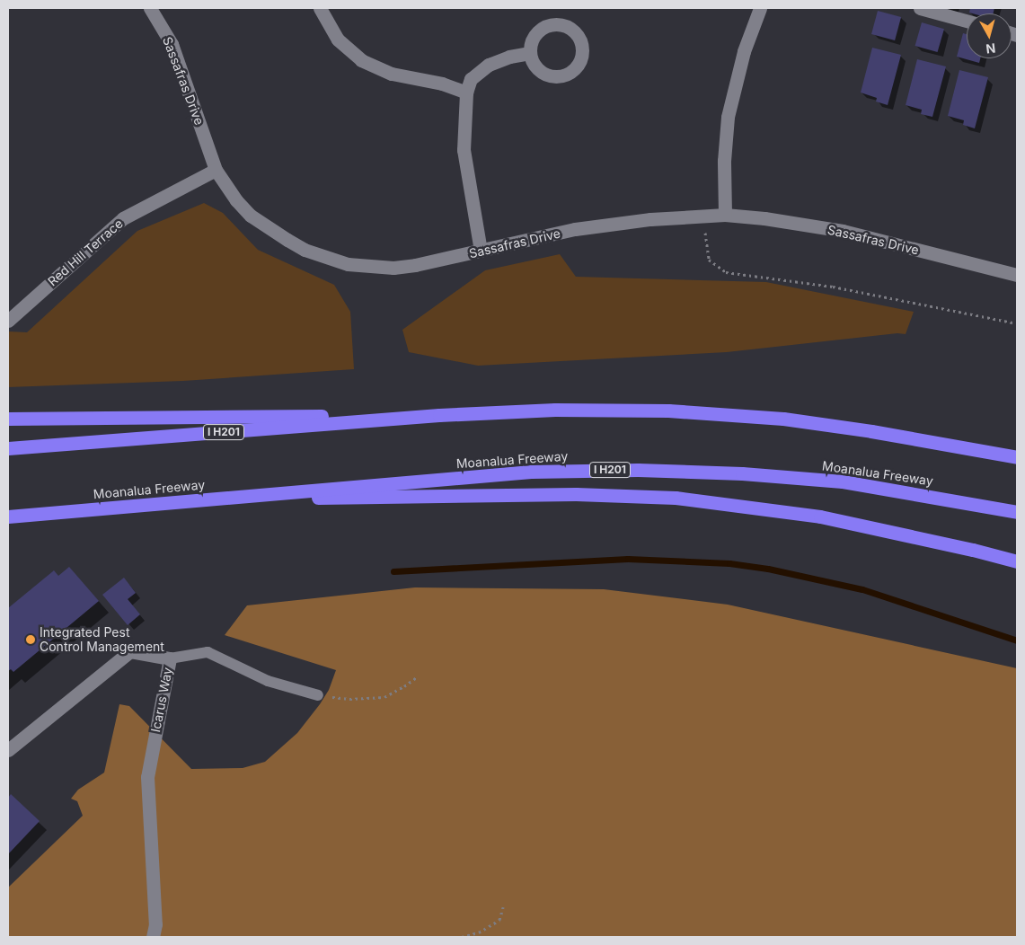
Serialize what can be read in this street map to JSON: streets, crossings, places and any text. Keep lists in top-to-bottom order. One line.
{"streets":{"highway":["I H201","Moanalua Freeway"],"street":["Sassafras Drive","Red Hill Terrace","Icarus Way"]},"crossings":[["Sassafras Drive","Red Hill Terrace"]],"places":["Integrated Pest Control Management"],"north":"bottom"}
